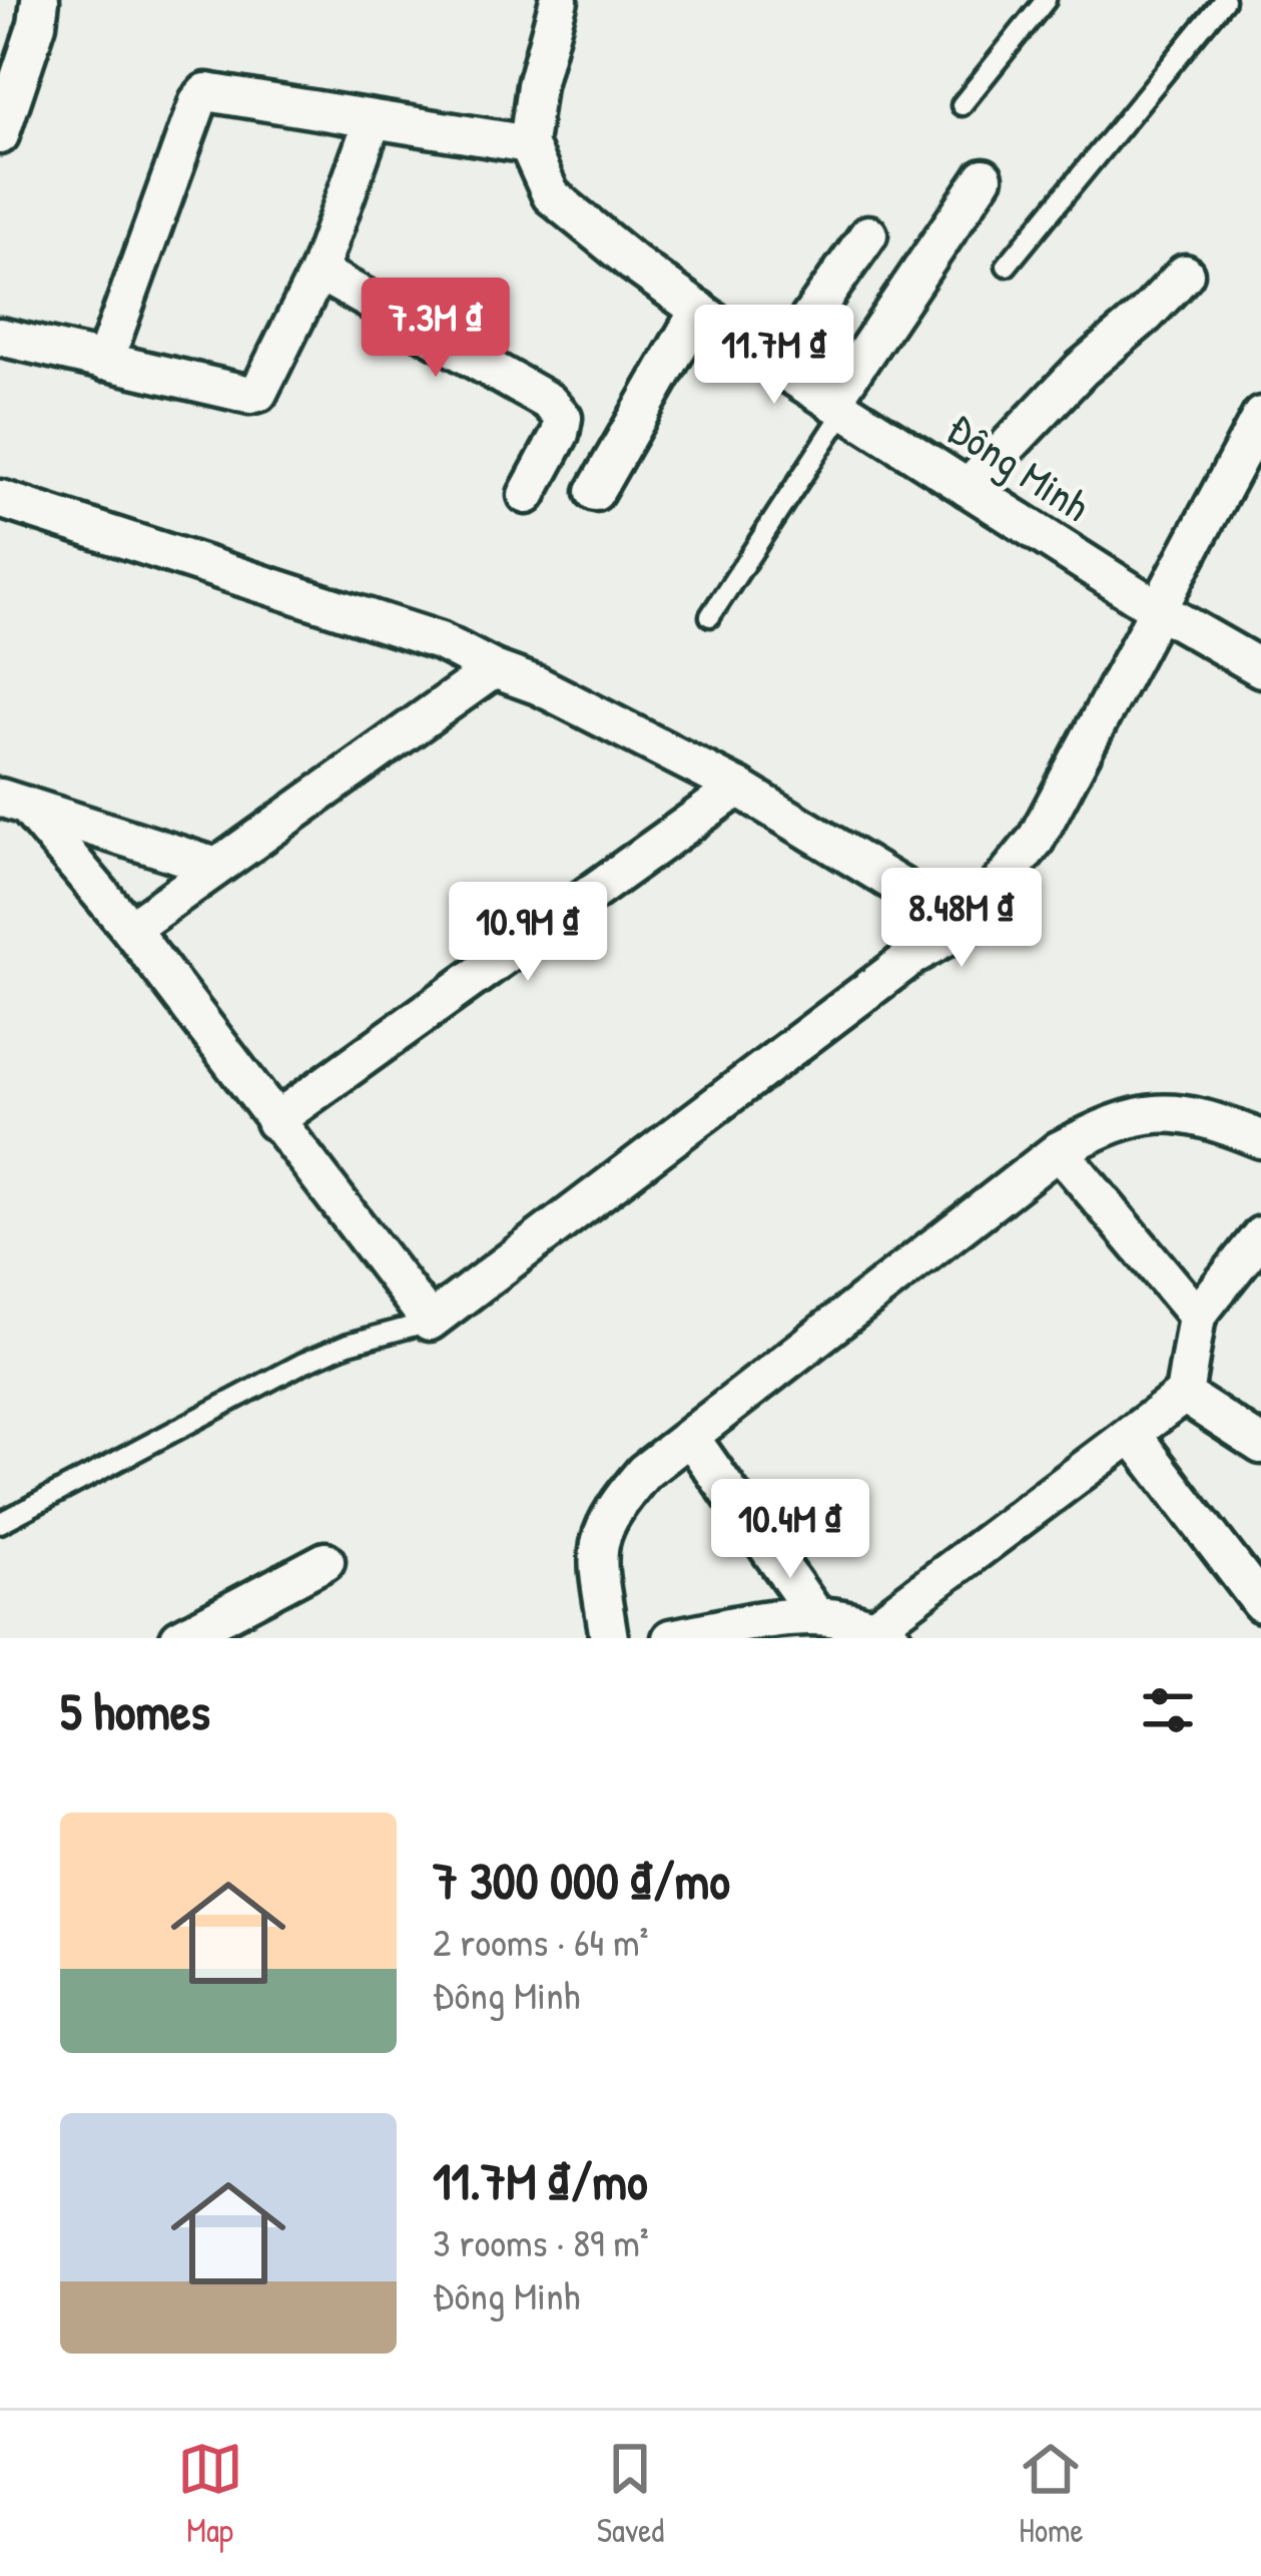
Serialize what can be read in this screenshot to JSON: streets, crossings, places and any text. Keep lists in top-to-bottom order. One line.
{"streets":{"street":["Đông Minh"]},"page":{"price":["7.3M ₫","11.7M ₫","8.48M ₫","10.9M ₫","10.4M ₫"],"heading":"5 homes","list":[{"name":"7 300 000 ₫/mo","note":"2 rooms · 64 m² · Đông Minh"},{"name":"11.7M ₫/mo","note":"3 rooms · 89 m² · Đông Minh"}],"tabs":["Map","Saved","Home"]}}
